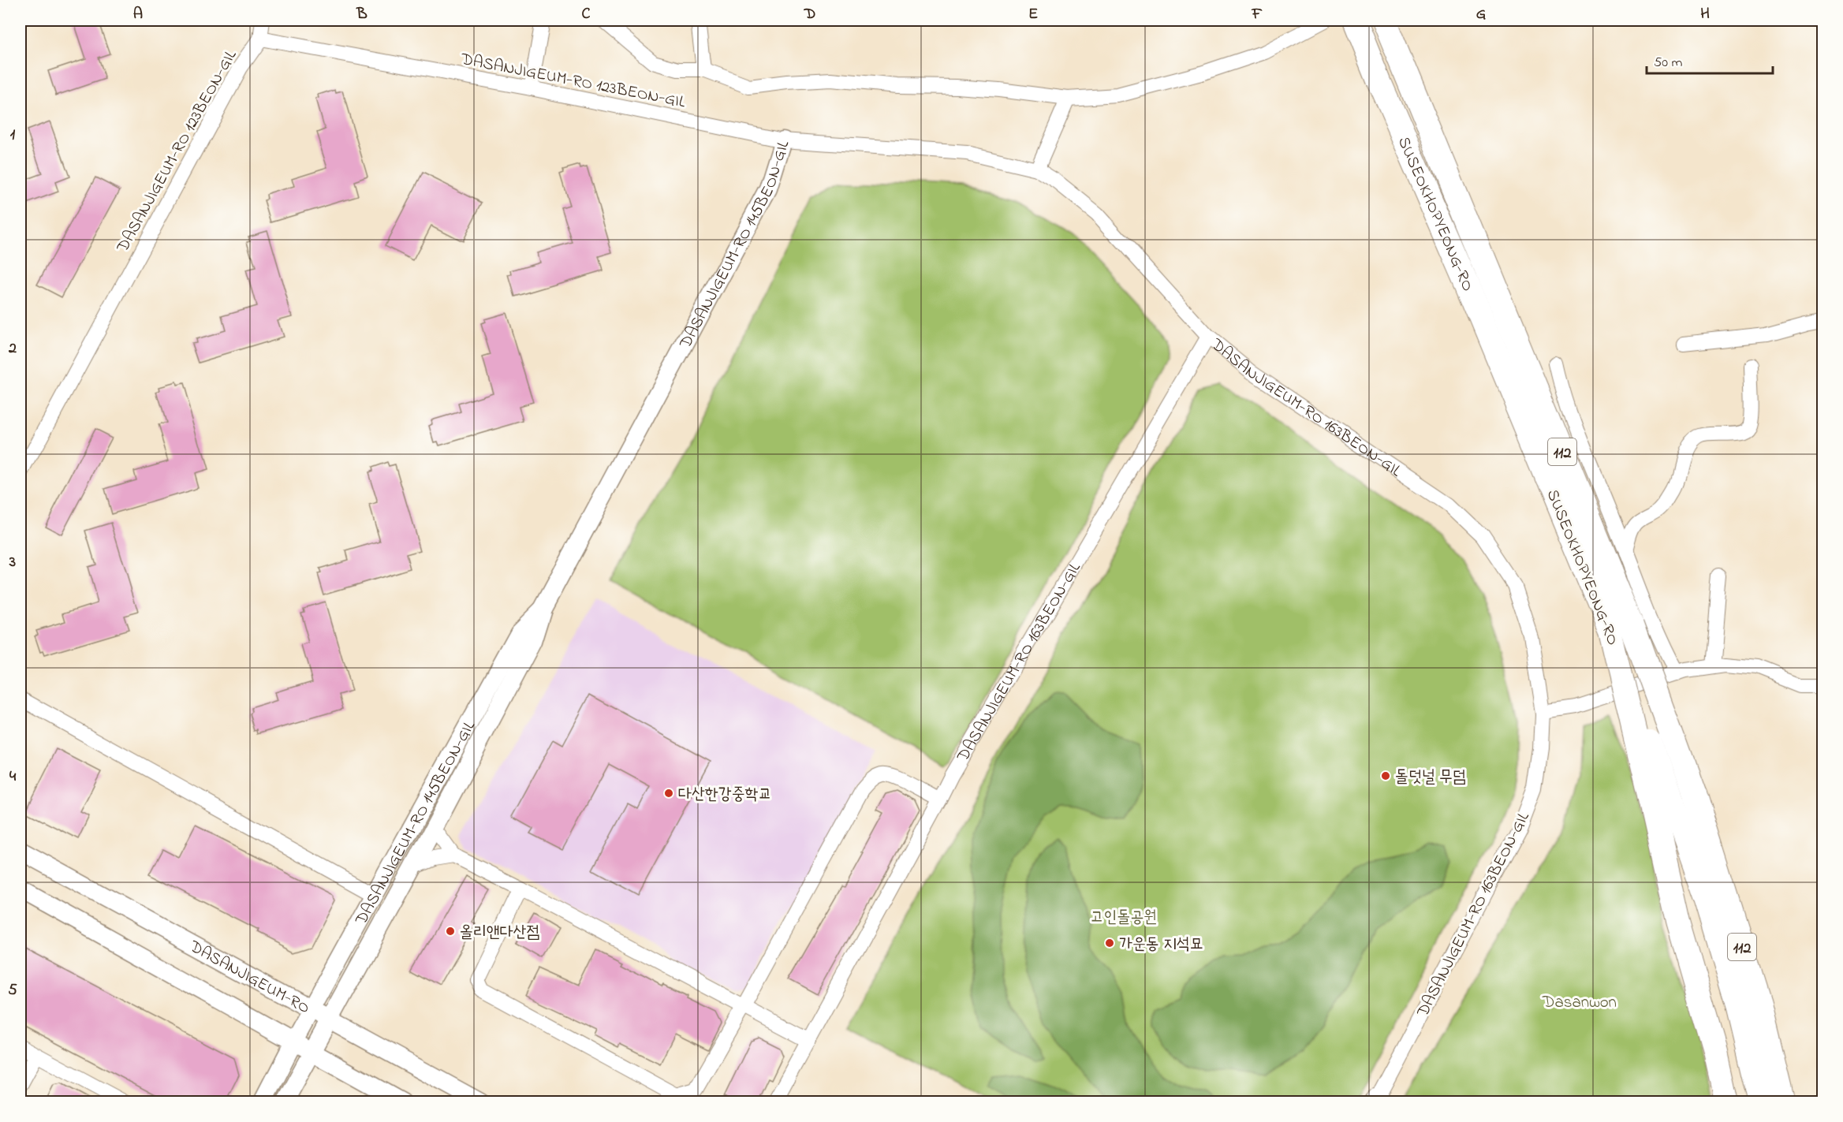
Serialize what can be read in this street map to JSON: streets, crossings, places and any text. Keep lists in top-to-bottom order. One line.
{"streets":{"highway":["SUSEOKHOPYEONG-RO","112"],"street":["DASANJIGEUM-RO 123BEON-GIL","DASANJIGEUM-RO 145BEON-GIL","DASANJIGEUM-RO 163BEON-GIL","DASANJIGEUM-RO"]},"crossings":[["DASANJIGEUM-RO 123BEON-GIL","DASANJIGEUM-RO 145BEON-GIL"],["DASANJIGEUM-RO 145BEON-GIL","DASANJIGEUM-RO 163BEON-GIL"],["DASANJIGEUM-RO 145BEON-GIL","DASANJIGEUM-RO"]],"parks":["고인돌공원","Dasanwon"],"places":["돌덧널 무덤","다산한강중학교","올리앤다산점","가운동 지석묘"],"scale_bar":"50 m","grid":{"columns":["A","B","C","D","E","F","G","H"],"rows":["1","2","3","4","5"]}}
